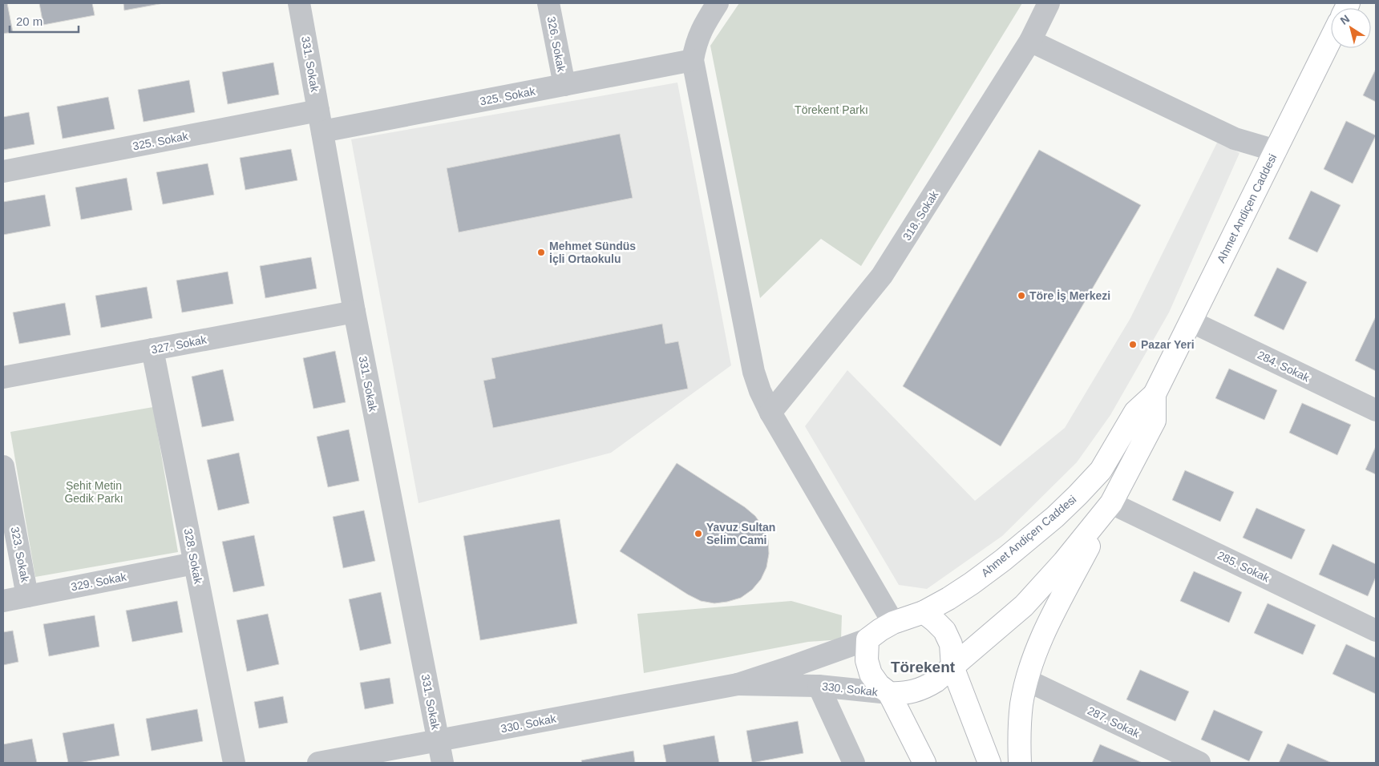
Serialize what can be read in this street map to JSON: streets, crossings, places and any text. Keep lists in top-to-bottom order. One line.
{"streets":{"main road":["Ahmet Andiçen Caddesi"],"street":["326. Sokak","331. Sokak","325. Sokak","318. Sokak","327. Sokak","284. Sokak","323. Sokak","328. Sokak","285. Sokak","329. Sokak","330. Sokak","287. Sokak"]},"crossings":[["326. Sokak","325. Sokak"],["331. Sokak","325. Sokak"],["331. Sokak","327. Sokak"],["331. Sokak","330. Sokak"],["Ahmet Andiçen Caddesi","284. Sokak"],["Ahmet Andiçen Caddesi","285. Sokak"],["Ahmet Andiçen Caddesi","330. Sokak"],["327. Sokak","328. Sokak"],["323. Sokak","329. Sokak"],["328. Sokak","329. Sokak"]],"districts":["Törekent"],"parks":["Törekent Parkı","Şehit Metin Gedik Parkı"],"places":["Mehmet Sündüs İçli Ortaokulu","Töre İş Merkezi","Pazar Yeri","Yavuz Sultan Selim Cami"],"scale_bar":"20 m","north":"top left"}
